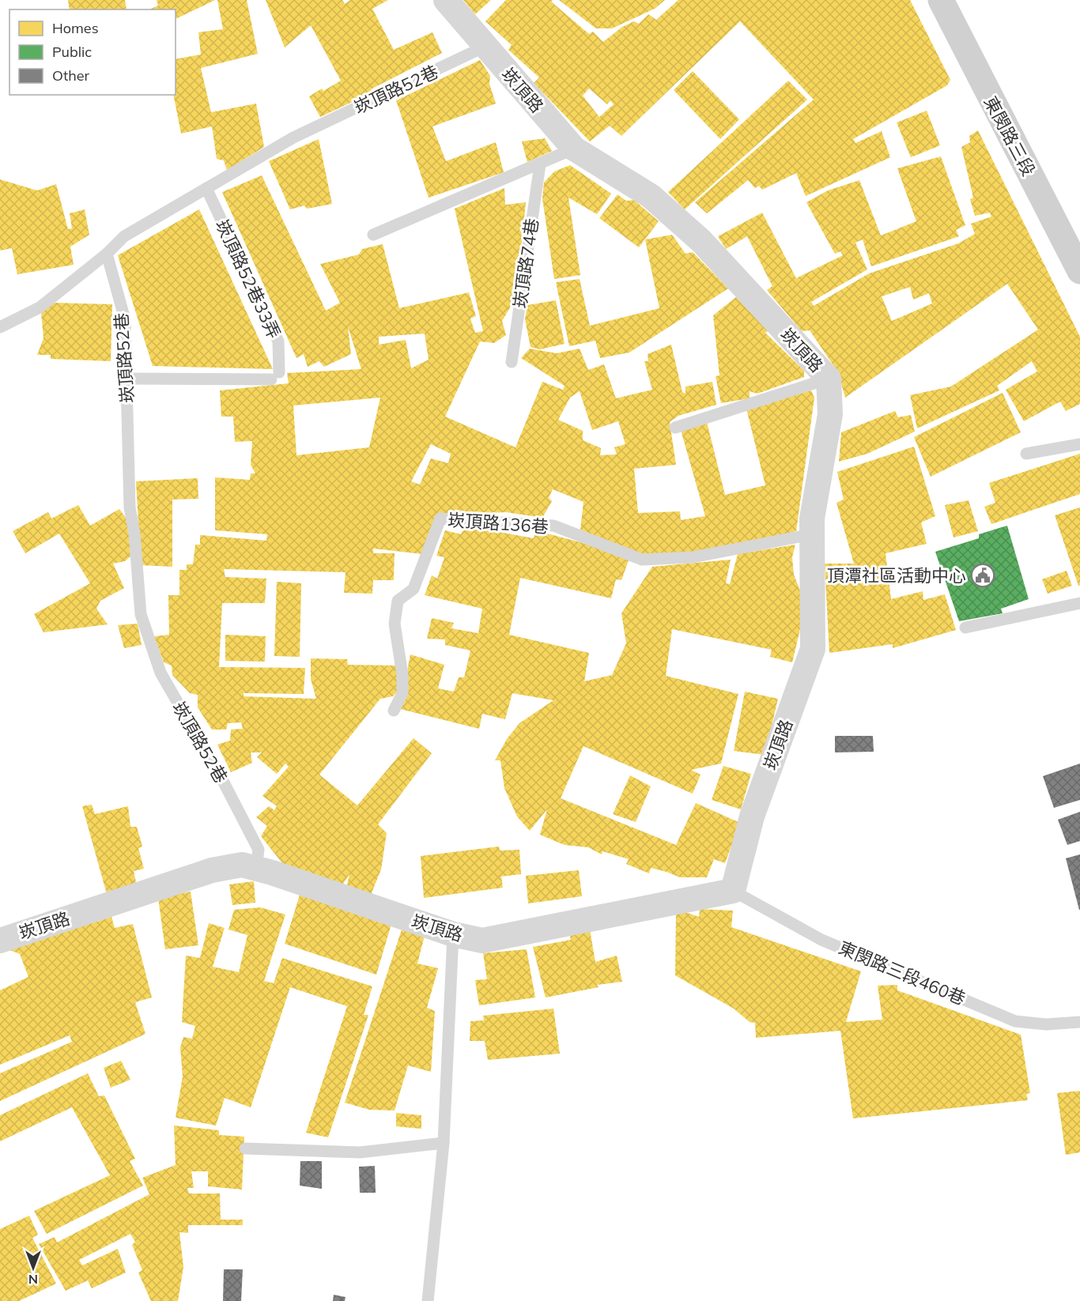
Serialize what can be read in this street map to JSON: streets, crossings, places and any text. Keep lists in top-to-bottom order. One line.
{"streets":{"main road":["東閔路三段"],"street":["崁頂路"],"lane":["崁頂路52巷","崁頂路74巷","崁頂路52巷33弄","崁頂路136巷","東閔路三段460巷"]},"crossings":[["崁頂路52巷","崁頂路"],["崁頂路52巷","崁頂路52巷33弄"],["崁頂路","崁頂路136巷"],["崁頂路","東閔路三段460巷"]],"places":{"public building":["頂潭社區活動中心"]},"legend":["Homes","Public","Other"],"north":"bottom"}
